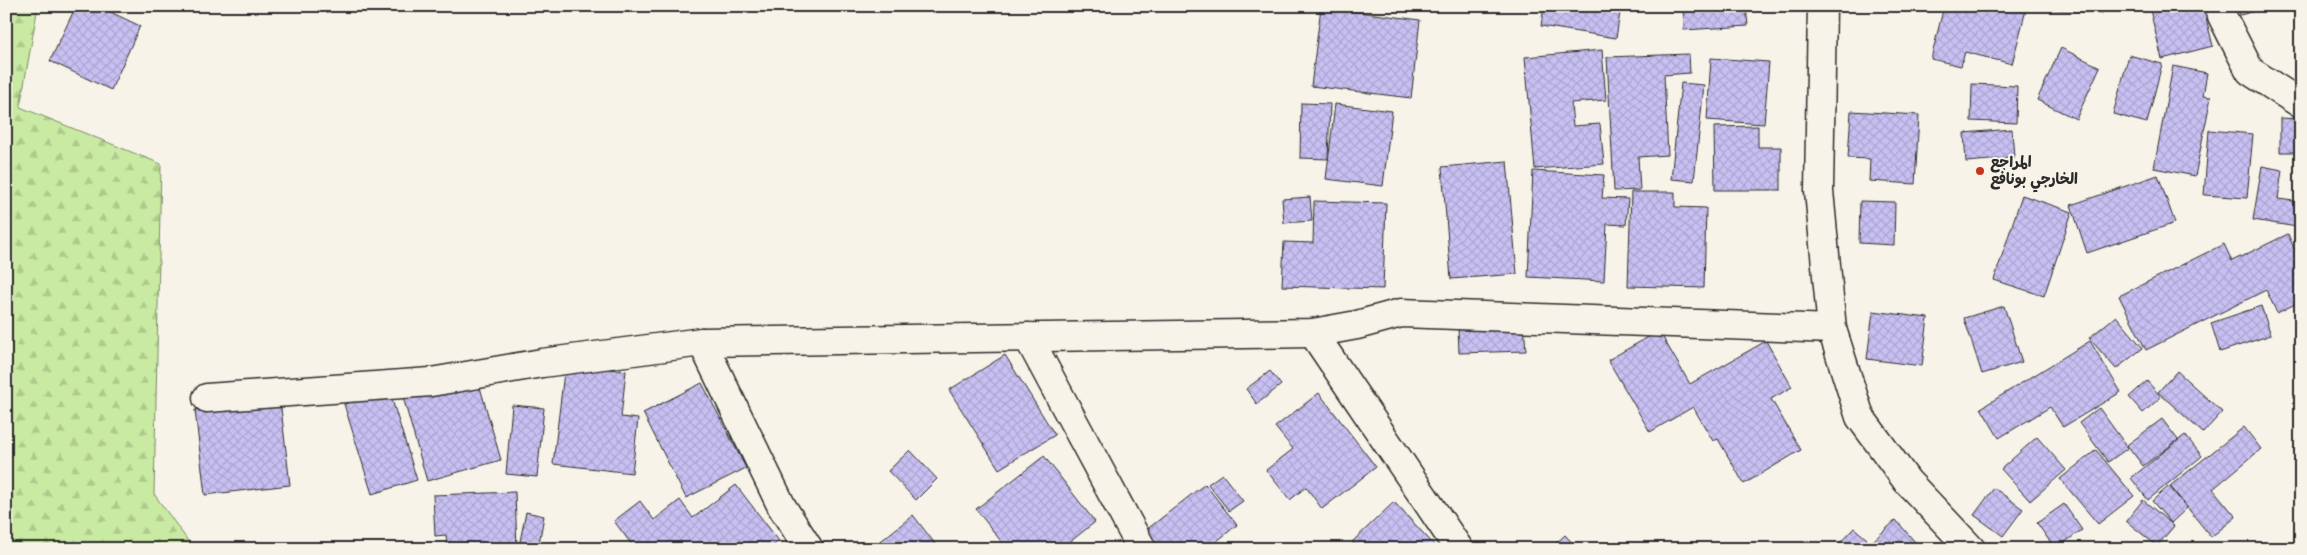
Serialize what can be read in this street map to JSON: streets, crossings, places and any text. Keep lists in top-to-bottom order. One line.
{"places":["المراجع الخارجي بونافع"]}
